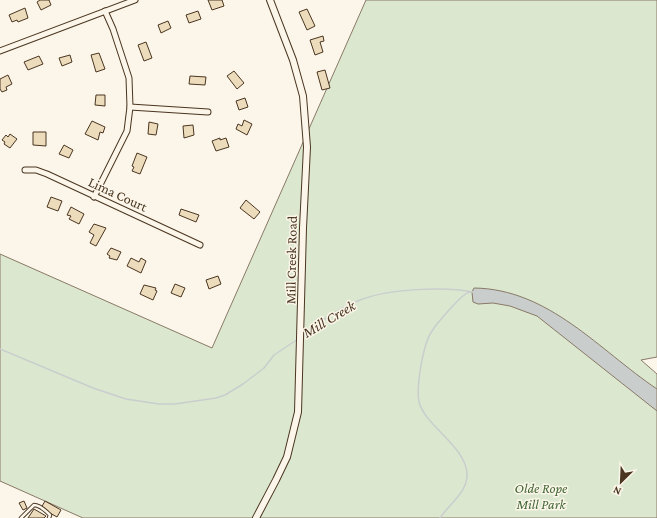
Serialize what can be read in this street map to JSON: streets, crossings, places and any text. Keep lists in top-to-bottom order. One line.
{"streets":{"street":["Lima Court","Mill Creek Road"]},"water":["Mill Creek"],"parks":["Olde Rope Mill Park"],"north":"bottom left"}
